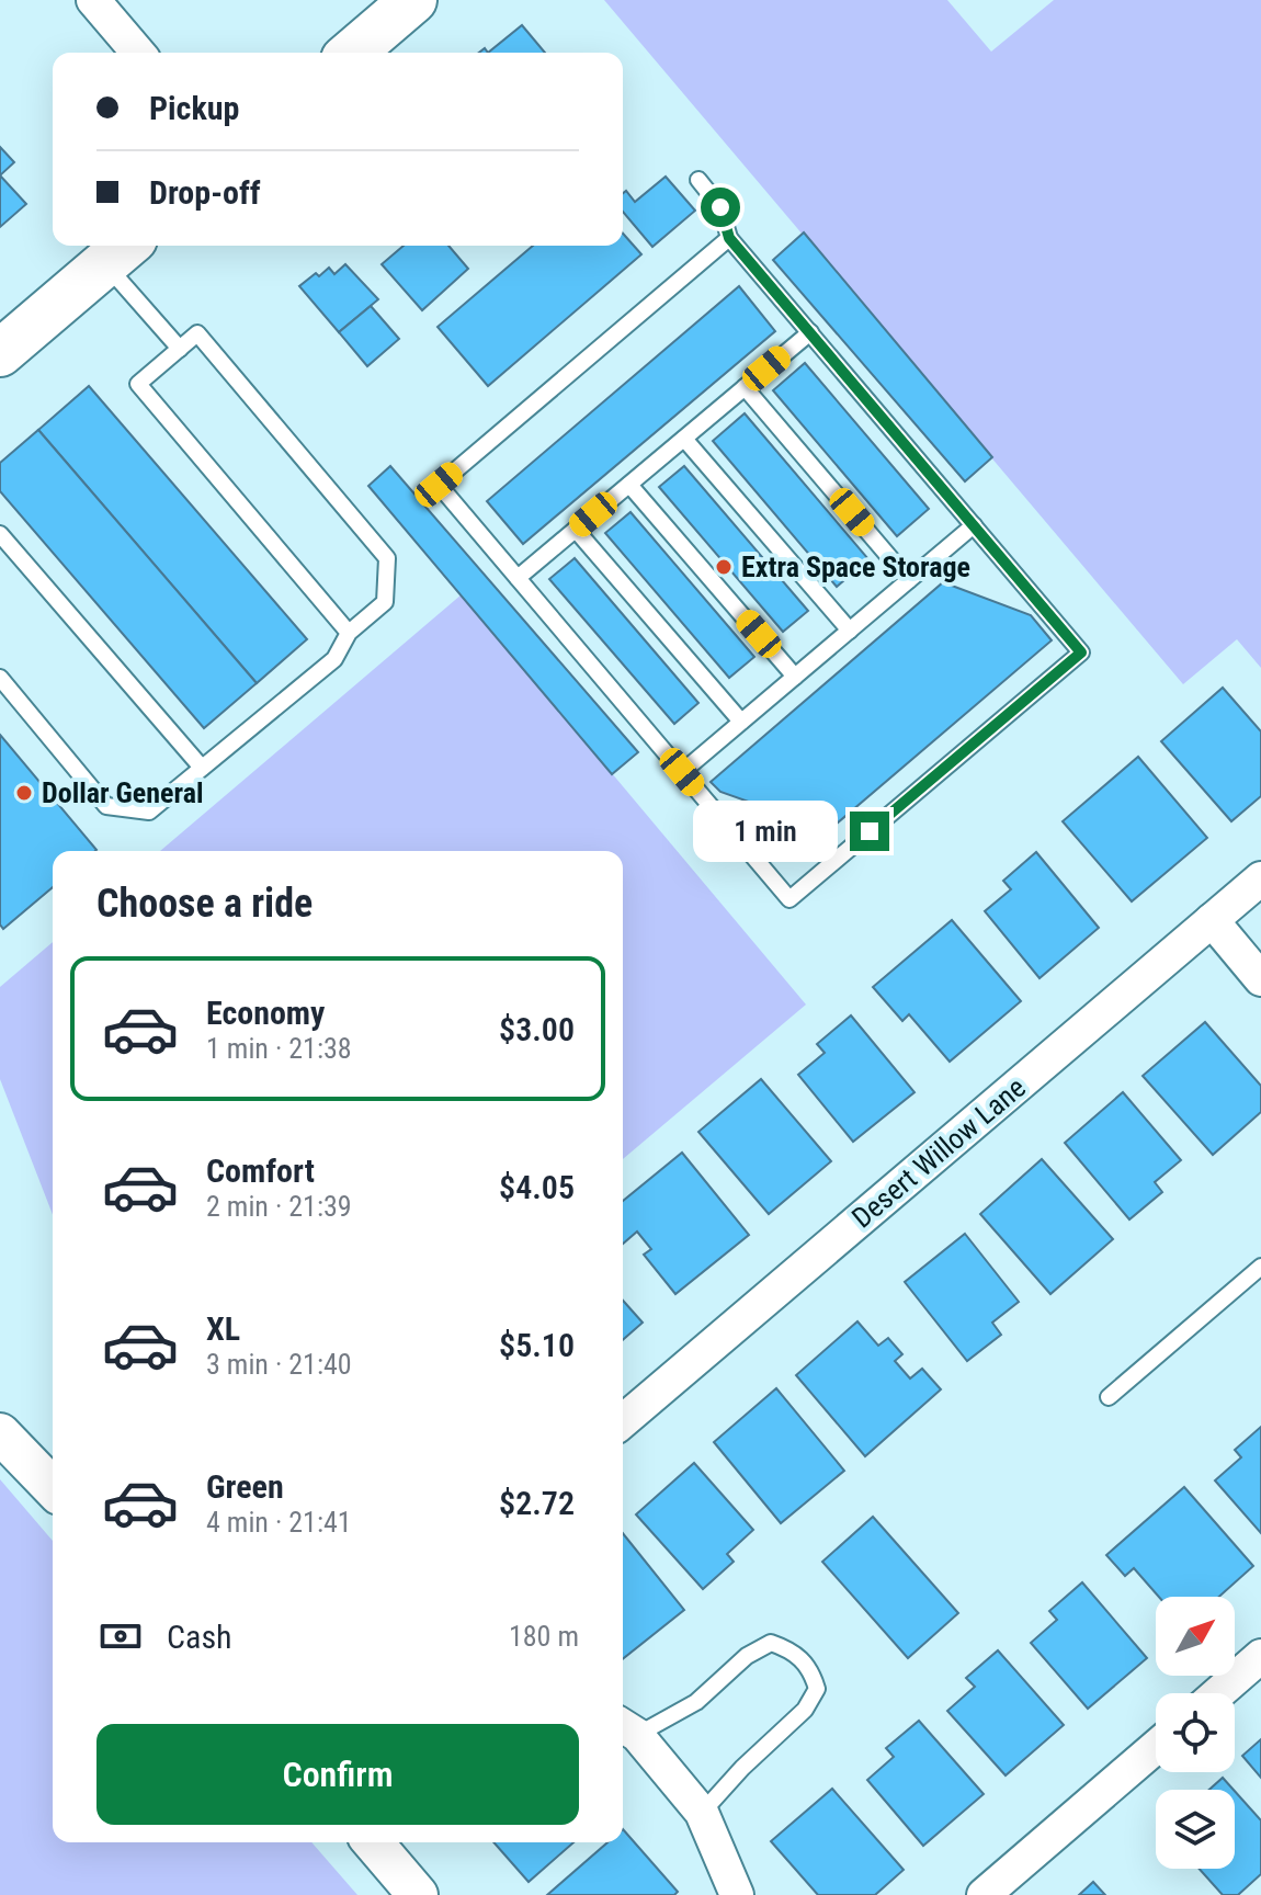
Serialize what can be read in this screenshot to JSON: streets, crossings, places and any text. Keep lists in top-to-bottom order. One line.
{"streets":{"street":["Desert Willow Lane"]},"places":["Extra Space Storage","Dollar General"],"north":"top right","page":{"banner":["Pickup","Drop-off"],"bubble":"1 min","heading":"Choose a ride","list":[{"name":"Economy","note":"1 min · 21:38","value":"$3.00"},{"name":"Comfort","note":"2 min · 21:39","value":"$4.05"},{"name":"XL","note":"3 min · 21:40","value":"$5.10"},{"name":"Green","note":"4 min · 21:41","value":"$2.72"}],"pay":["Cash","180 m"],"buttons":"Confirm"}}
